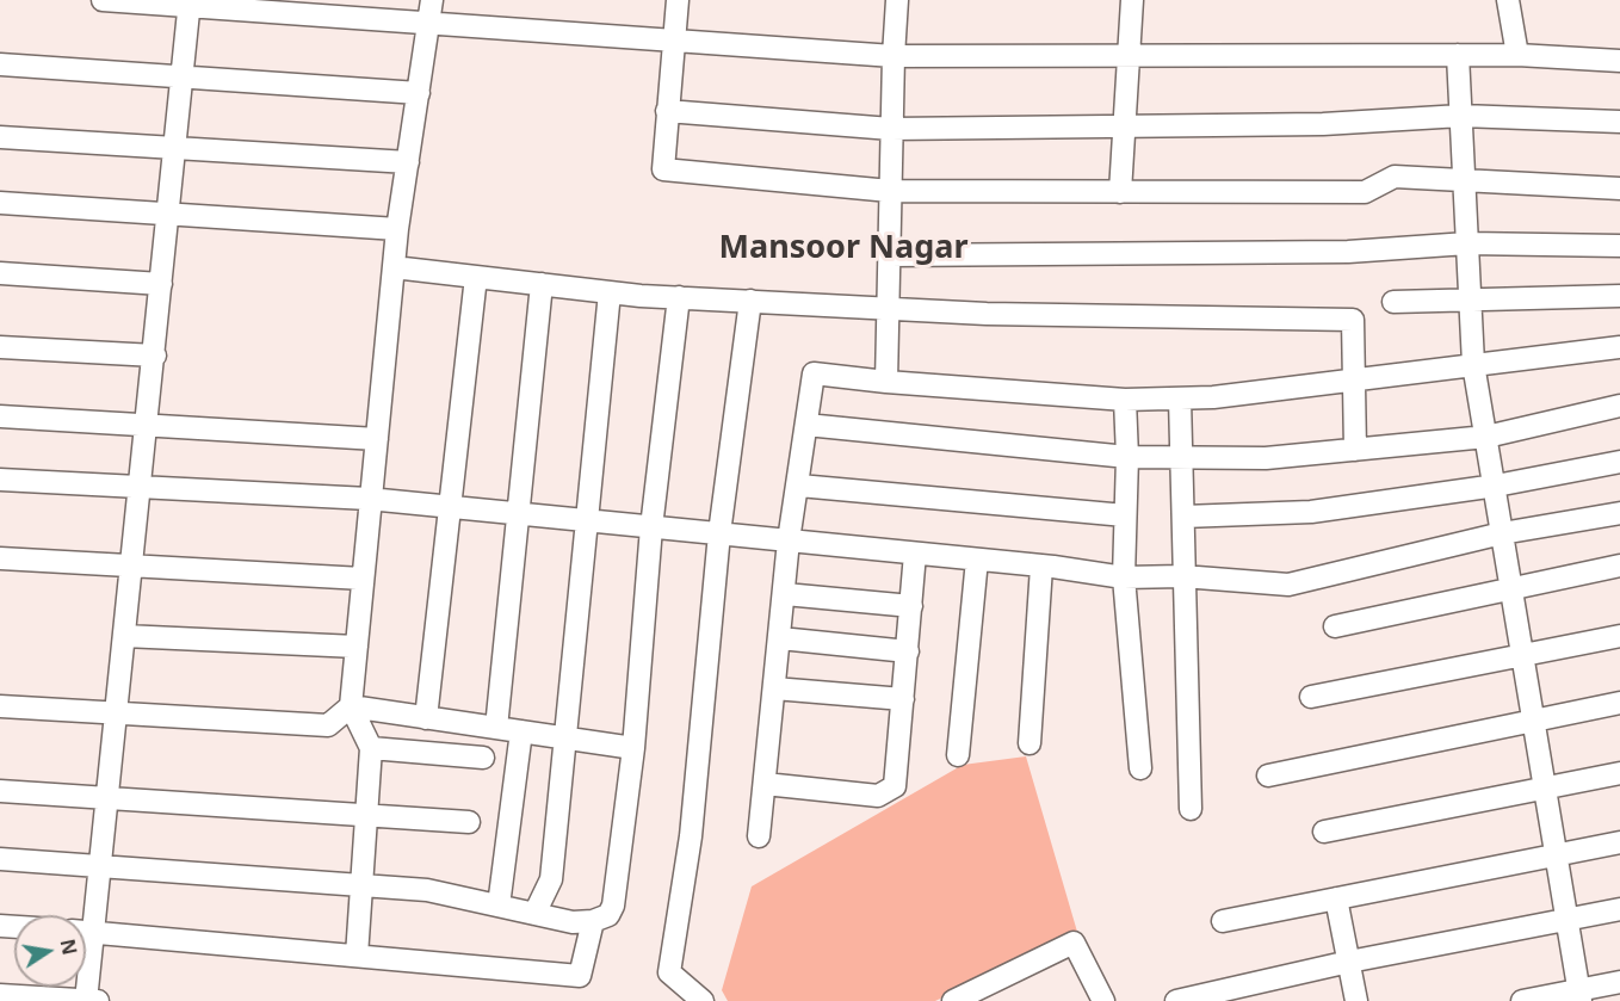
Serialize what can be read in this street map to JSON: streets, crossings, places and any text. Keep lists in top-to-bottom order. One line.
{"districts":["Mansoor Nagar"],"north":"right"}
